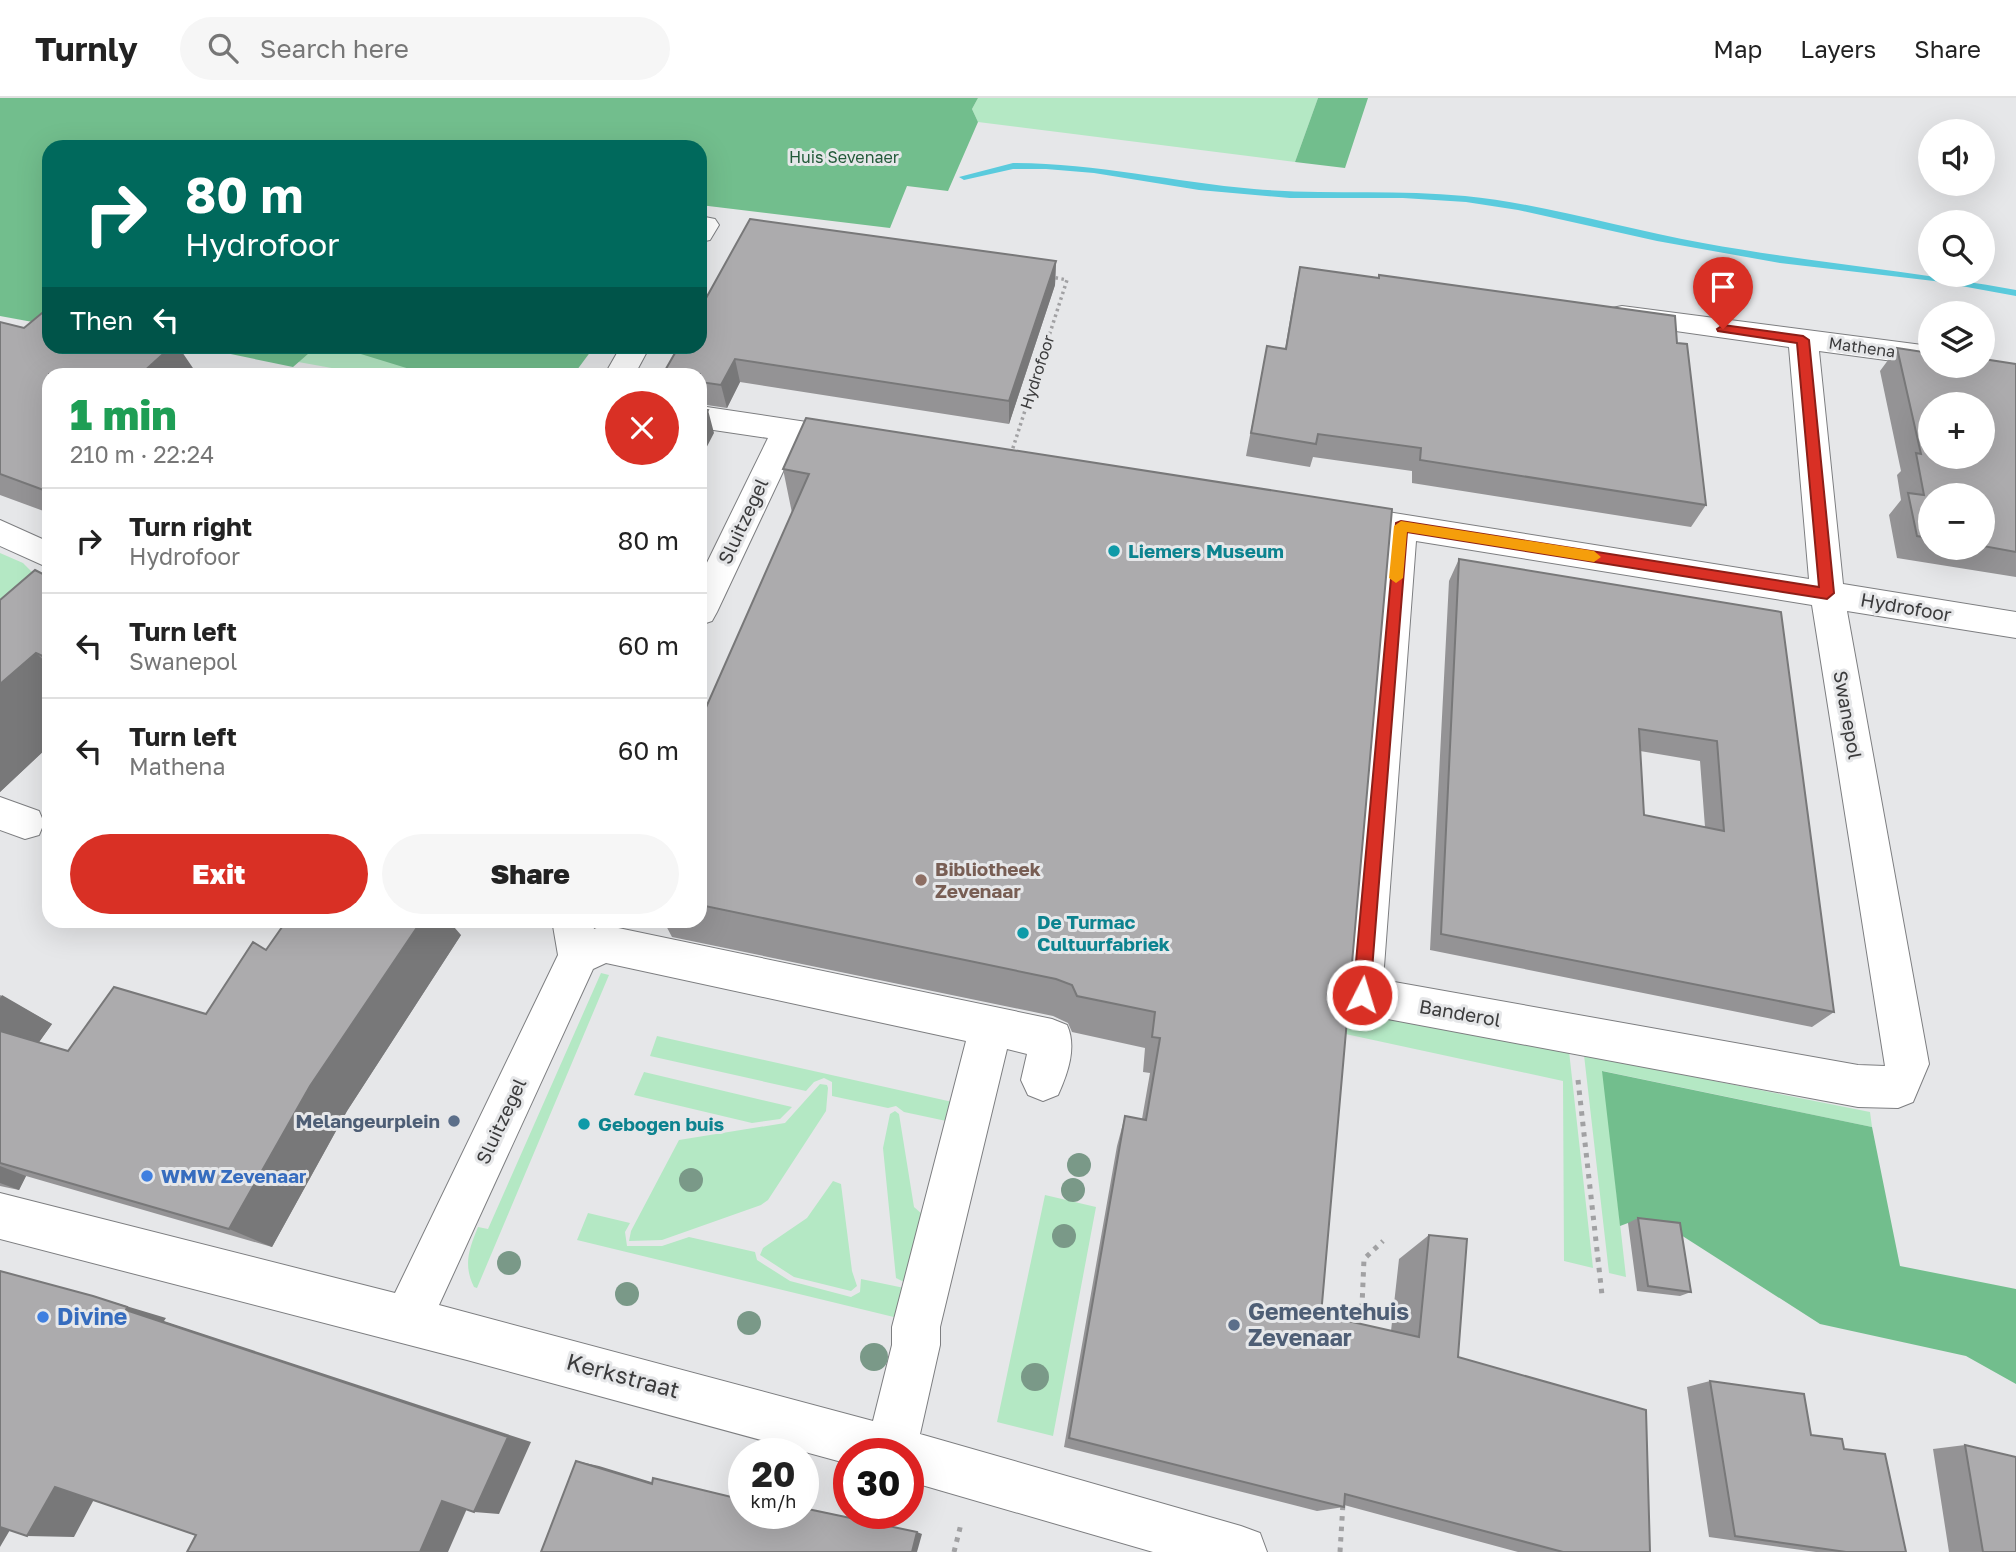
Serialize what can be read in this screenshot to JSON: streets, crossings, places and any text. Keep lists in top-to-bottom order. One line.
{"streets":{"street":["Mathena","Hydrofoor","Sluitzegel","Swanepol","Banderol","Kerkstraat"]},"crossings":[["Mathena","Swanepol"],["Hydrofoor","Swanepol"],["Hydrofoor","Banderol"],["Sluitzegel","Kerkstraat"],["Swanepol","Banderol"]],"parks":["Huis Sevenaer"],"places":["Liemers Museum","Bibliotheek Zevenaar","De Turmac Cultuurfabriek","Melangeurplein","Gebogen buis","WMW Zevenaar","Divine","Gemeentehuis Zevenaar"],"page":{"header":"Turnly","search":"Search here","nav":["Map","Layers","Share"],"map_buttons":["+","−"],"turn":["80 m","Hydrofoor"],"then":"Then","heading":["1 min","210 m · 22:24"],"list":[{"name":"Turn right","note":"Hydrofoor","value":"80 m"},{"name":"Turn left","note":"Swanepol","value":"60 m"},{"name":"Turn left","note":"Mathena","value":"60 m"}],"buttons":["Exit","Share"],"speed":"20 km/h","limit":"30"}}
